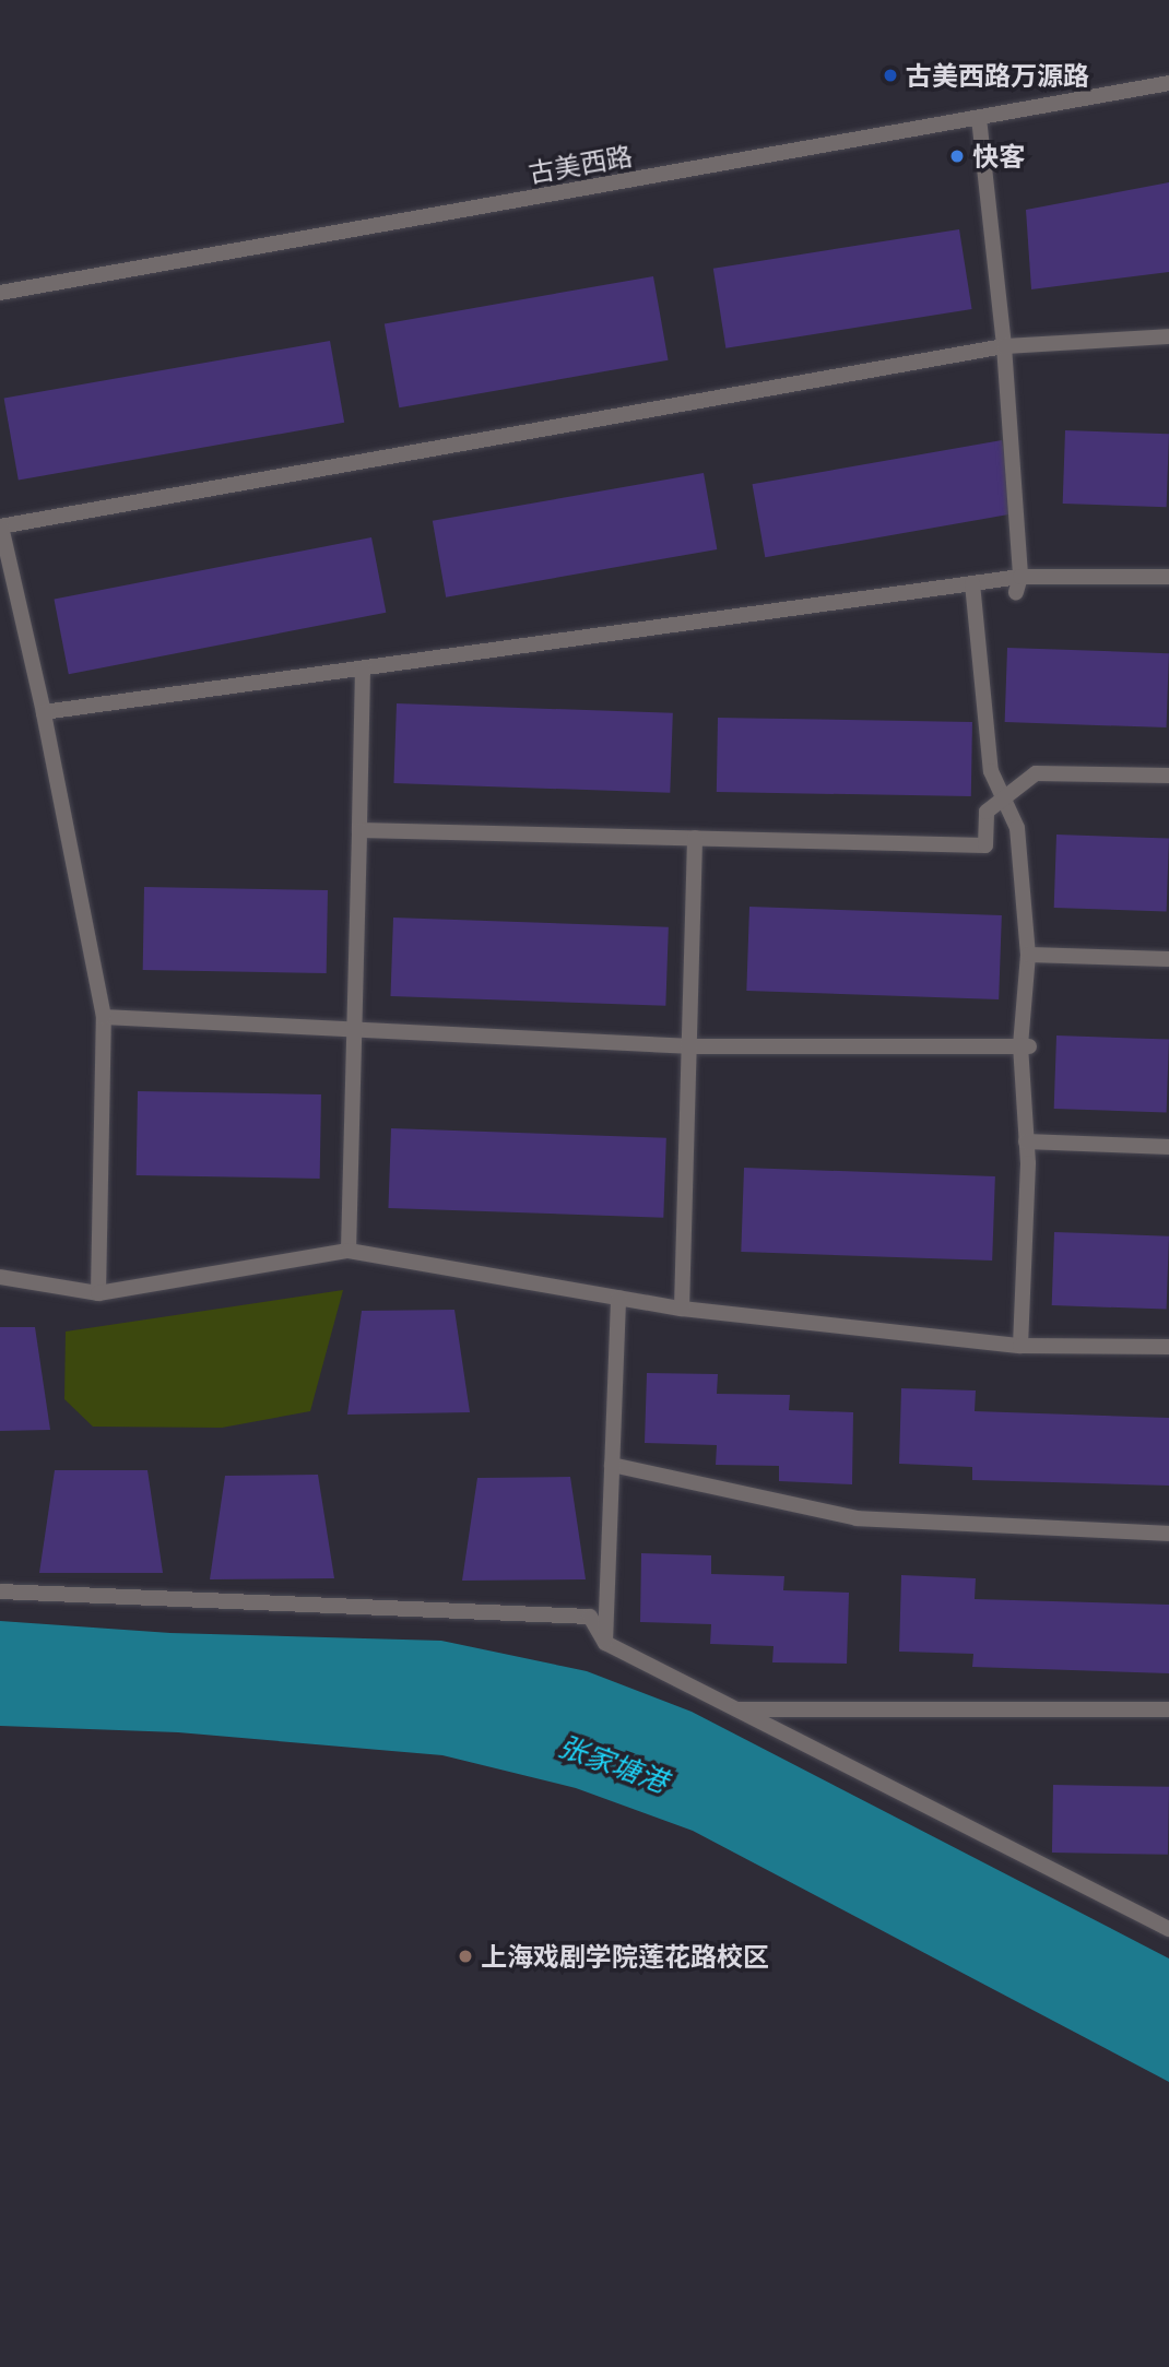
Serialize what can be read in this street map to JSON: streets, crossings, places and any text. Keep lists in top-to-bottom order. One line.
{"streets":{"street":["古美西路"]},"water":["张家塘港"],"places":["古美西路万源路","快客","上海戏剧学院莲花路校区"]}
